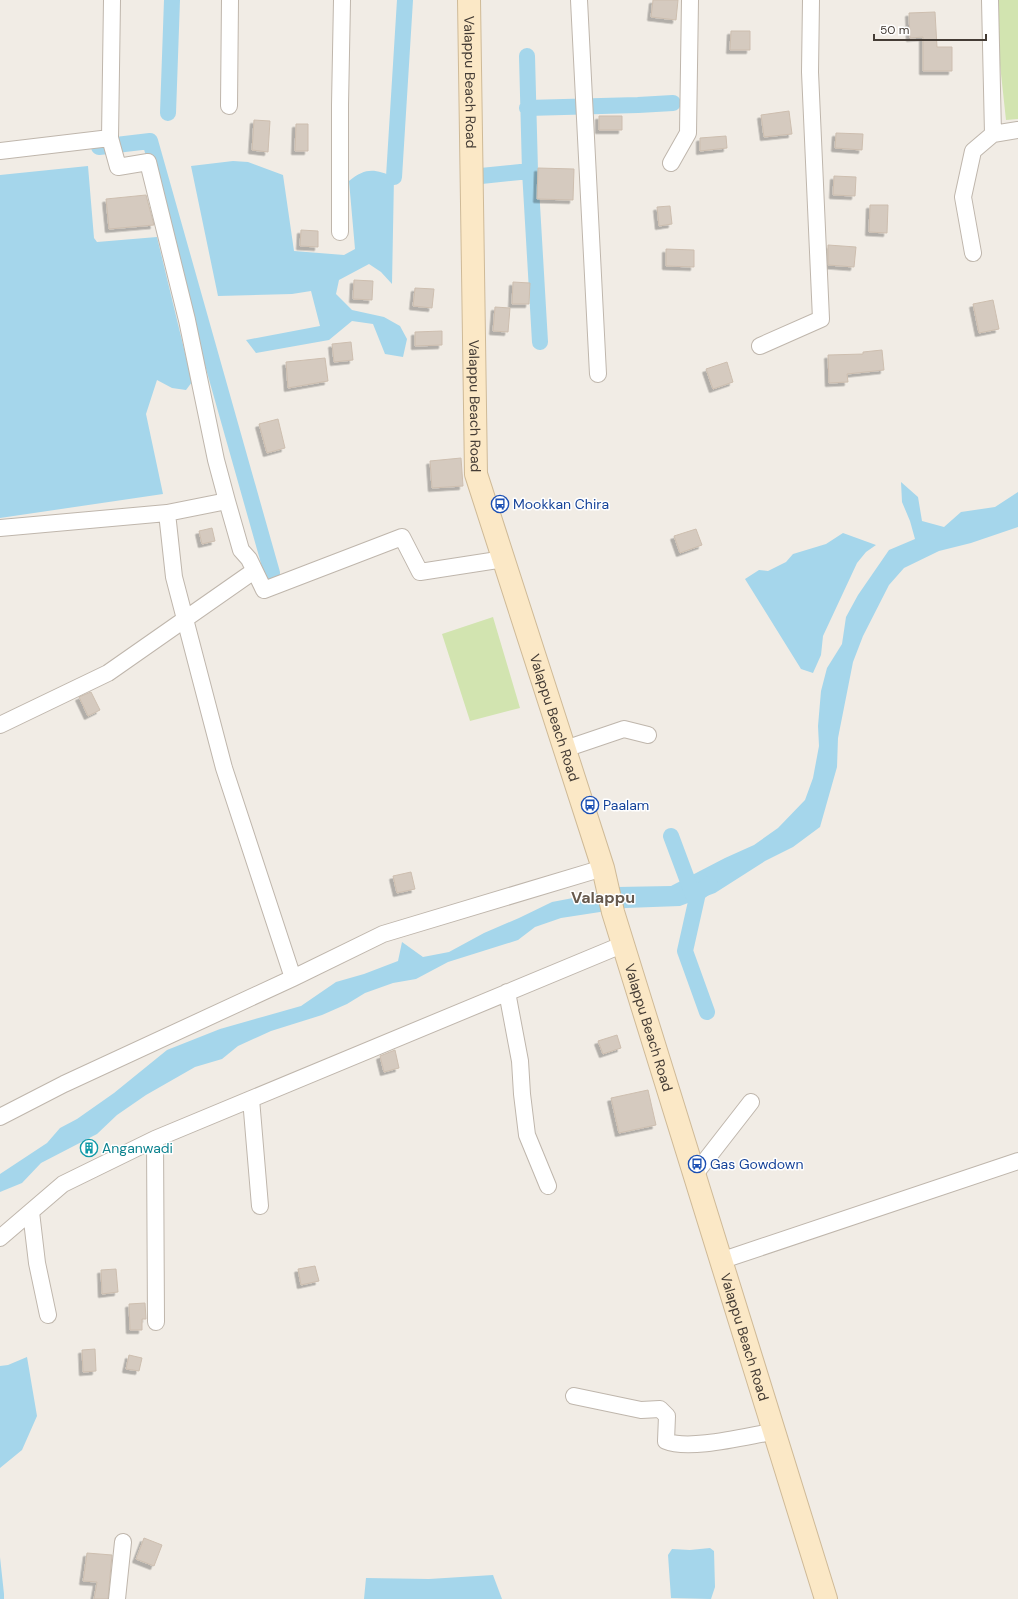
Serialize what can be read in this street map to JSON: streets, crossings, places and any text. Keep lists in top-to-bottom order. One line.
{"streets":{"main road":["Valappu Beach Road"]},"districts":["Valappu"],"places":{"bus stop":["Mookkan Chira","Paalam","Gas Gowdown"],"building":["Anganwadi"]},"scale_bar":"50 m"}
